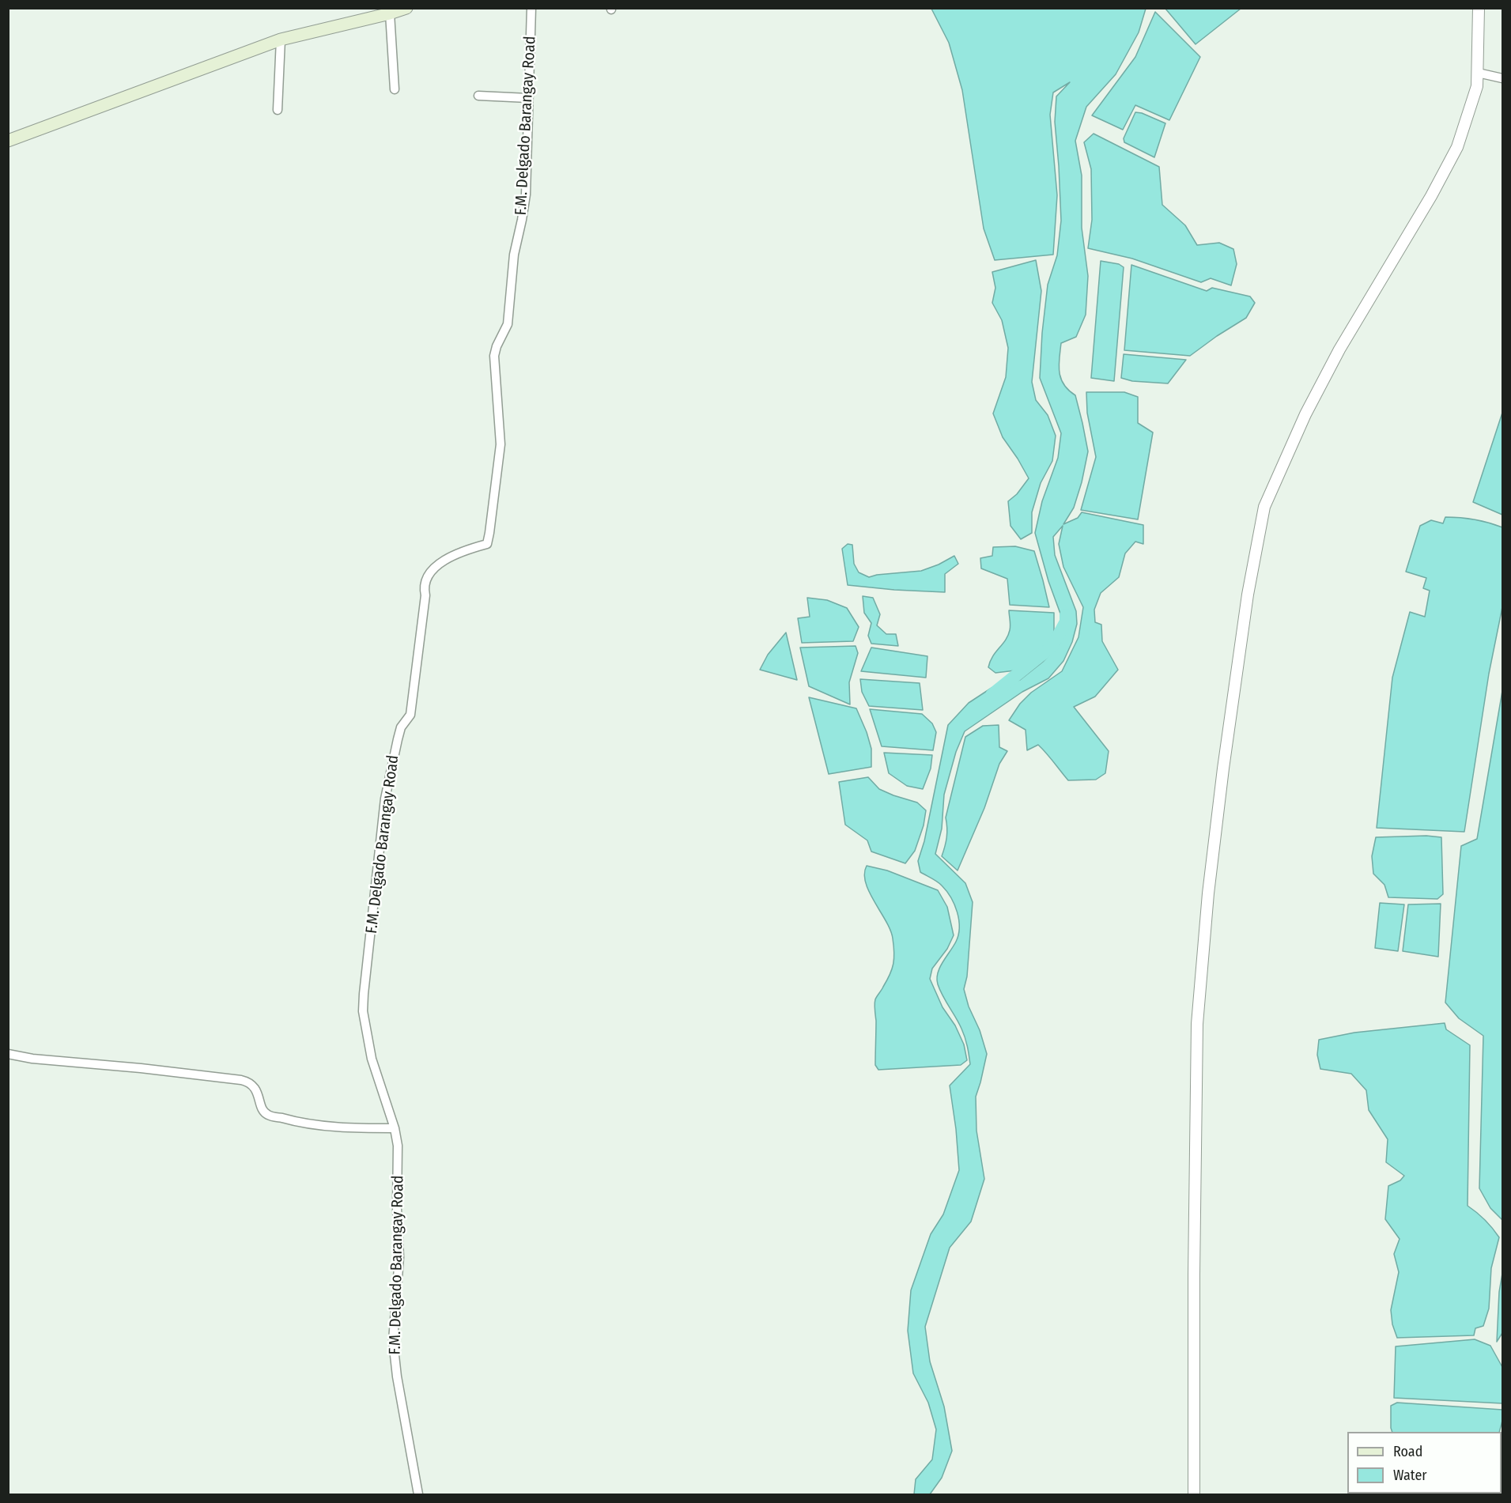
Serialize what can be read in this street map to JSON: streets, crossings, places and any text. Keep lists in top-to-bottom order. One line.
{"streets":{"street":["F.M. Delgado Barangay Road"]},"legend":["Road","Water"]}
